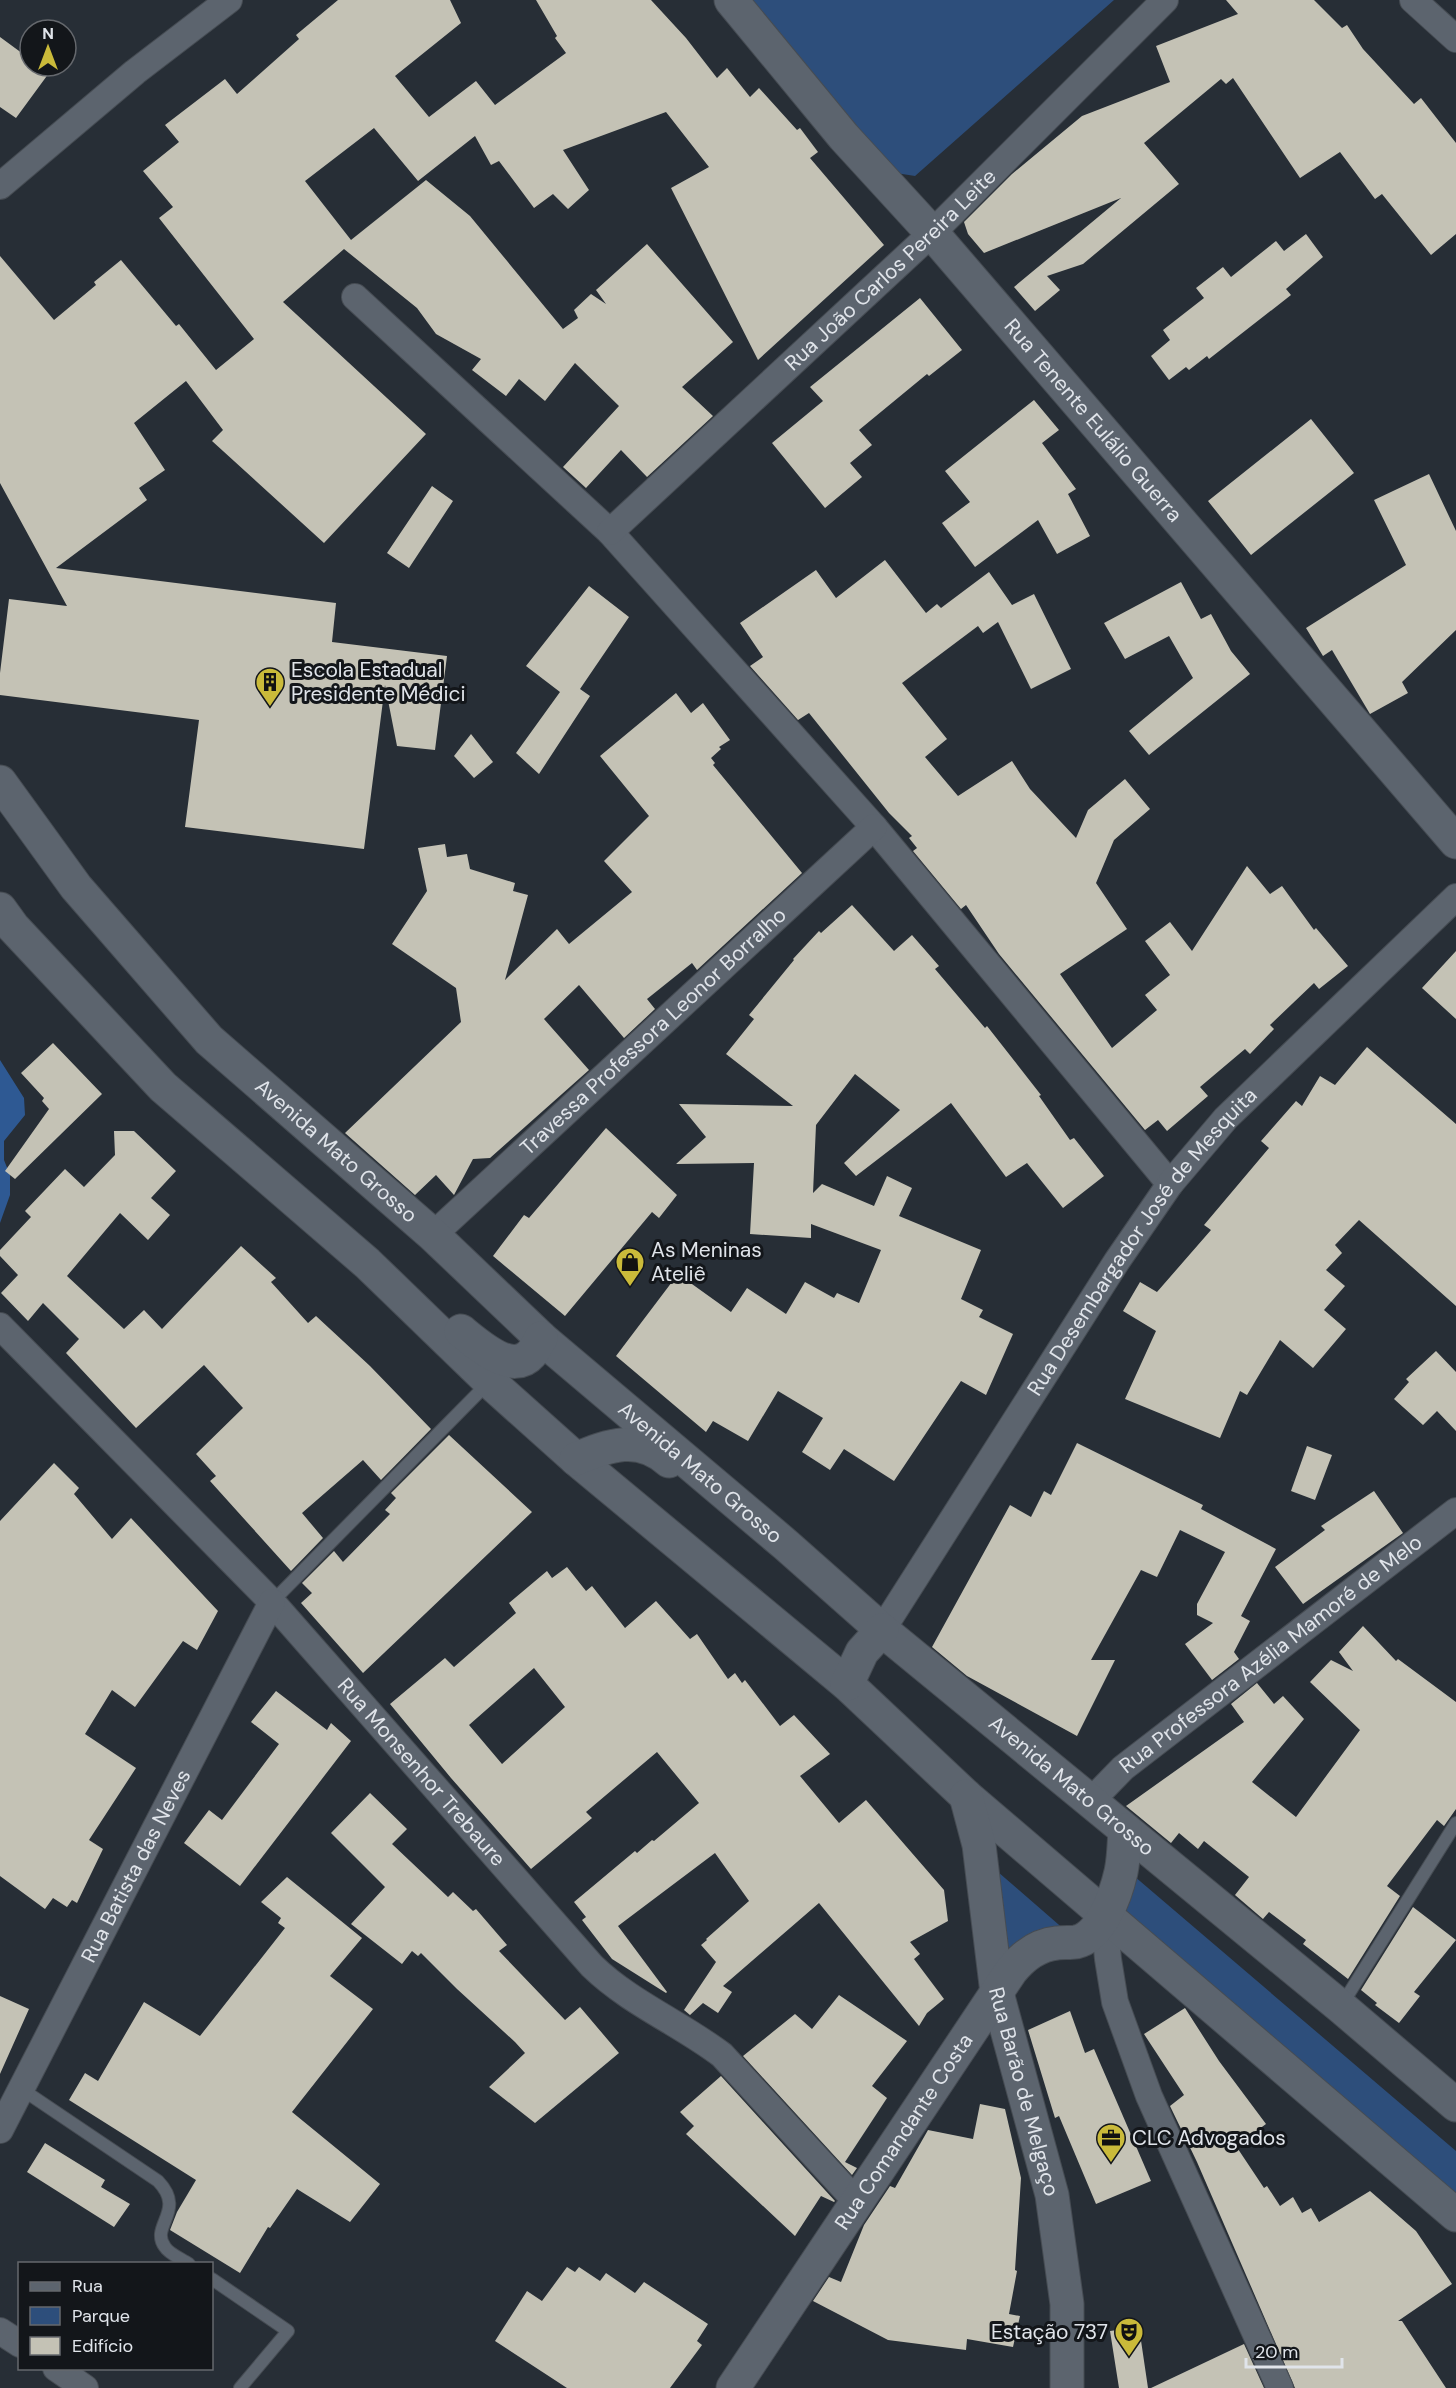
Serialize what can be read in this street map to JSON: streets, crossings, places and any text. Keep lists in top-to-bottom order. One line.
{"streets":{"main road":["Rua Tenente Eulálio Guerra","Avenida Mato Grosso","Rua Barão de Melgaço","Rua Comandante Costa"],"street":["Rua João Carlos Pereira Leite","Travessa Professora Leonor Borralho","Rua Desembargador José de Mesquita","Rua Professora Azélia Mamoré de Melo","Rua Monsenhor Trebaure","Rua Batista das Neves"]},"crossings":[["Rua João Carlos Pereira Leite","Rua Tenente Eulálio Guerra"],["Travessa Professora Leonor Borralho","Avenida Mato Grosso"],["Avenida Mato Grosso","Rua Desembargador José de Mesquita"],["Avenida Mato Grosso","Rua Professora Azélia Mamoré de Melo"],["Avenida Mato Grosso","Rua Comandante Costa"],["Rua Monsenhor Trebaure","Rua Batista das Neves"],["Rua Monsenhor Trebaure","Rua Comandante Costa"],["Rua Barão de Melgaço","Rua Comandante Costa"]],"places":{"building":["Escola Estadual Presidente Médici"],"shop":["As Meninas Ateliê"],"office":["CLC Advogados"],"theatre":["Estação 737"]},"legend":["Rua","Parque","Edifício"],"scale_bar":"20 m","north":"top"}
